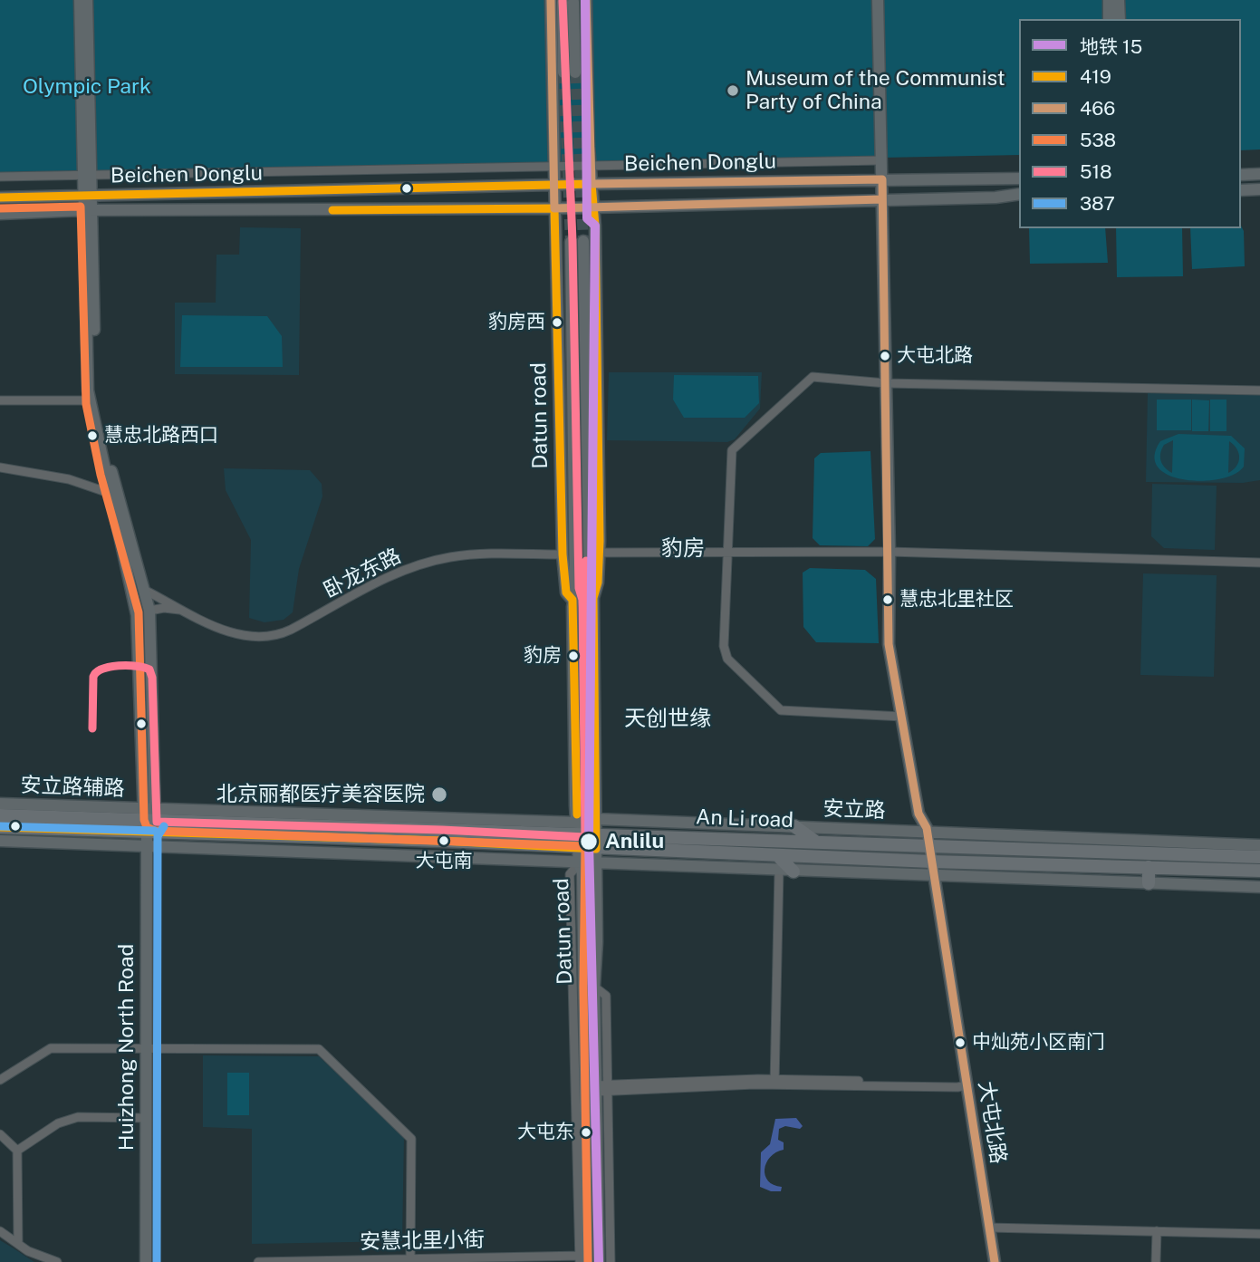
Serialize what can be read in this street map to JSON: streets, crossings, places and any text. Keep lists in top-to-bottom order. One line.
{"streets":{"main road":["An Li road"],"street":["Beichen Donglu","Datun road","卧龙东路","安立路辅路","安立路","Huizhong North Road","大屯北路","安慧北里小街"]},"crossings":[["Beichen Donglu","Datun road"],["Beichen Donglu","Huizhong North Road"],["Datun road","卧龙东路"],["Datun road","安立路"],["Datun road","An Li road"],["Datun road","安慧北里小街"],["卧龙东路","Huizhong North Road"],["安立路辅路","An Li road"],["安立路辅路","Huizhong North Road"],["安立路","An Li road"],["An Li road","Huizhong North Road"],["An Li road","大屯北路"]],"districts":["豹房","天创世缘"],"parks":["Olympic Park"],"places":["Museum of the Communist Party of China","豹房西","大屯北路","慧忠北路西口","慧忠北里社区","豹房","北京丽都医疗美容医院","大屯南","Anlilu","中灿苑小区南门","大屯东"],"lines":["metro line 15","transit line 466","transit line 518","transit line 419","transit line 538","transit line 387"],"legend":["地铁 15","419","466","538","518","387"]}
